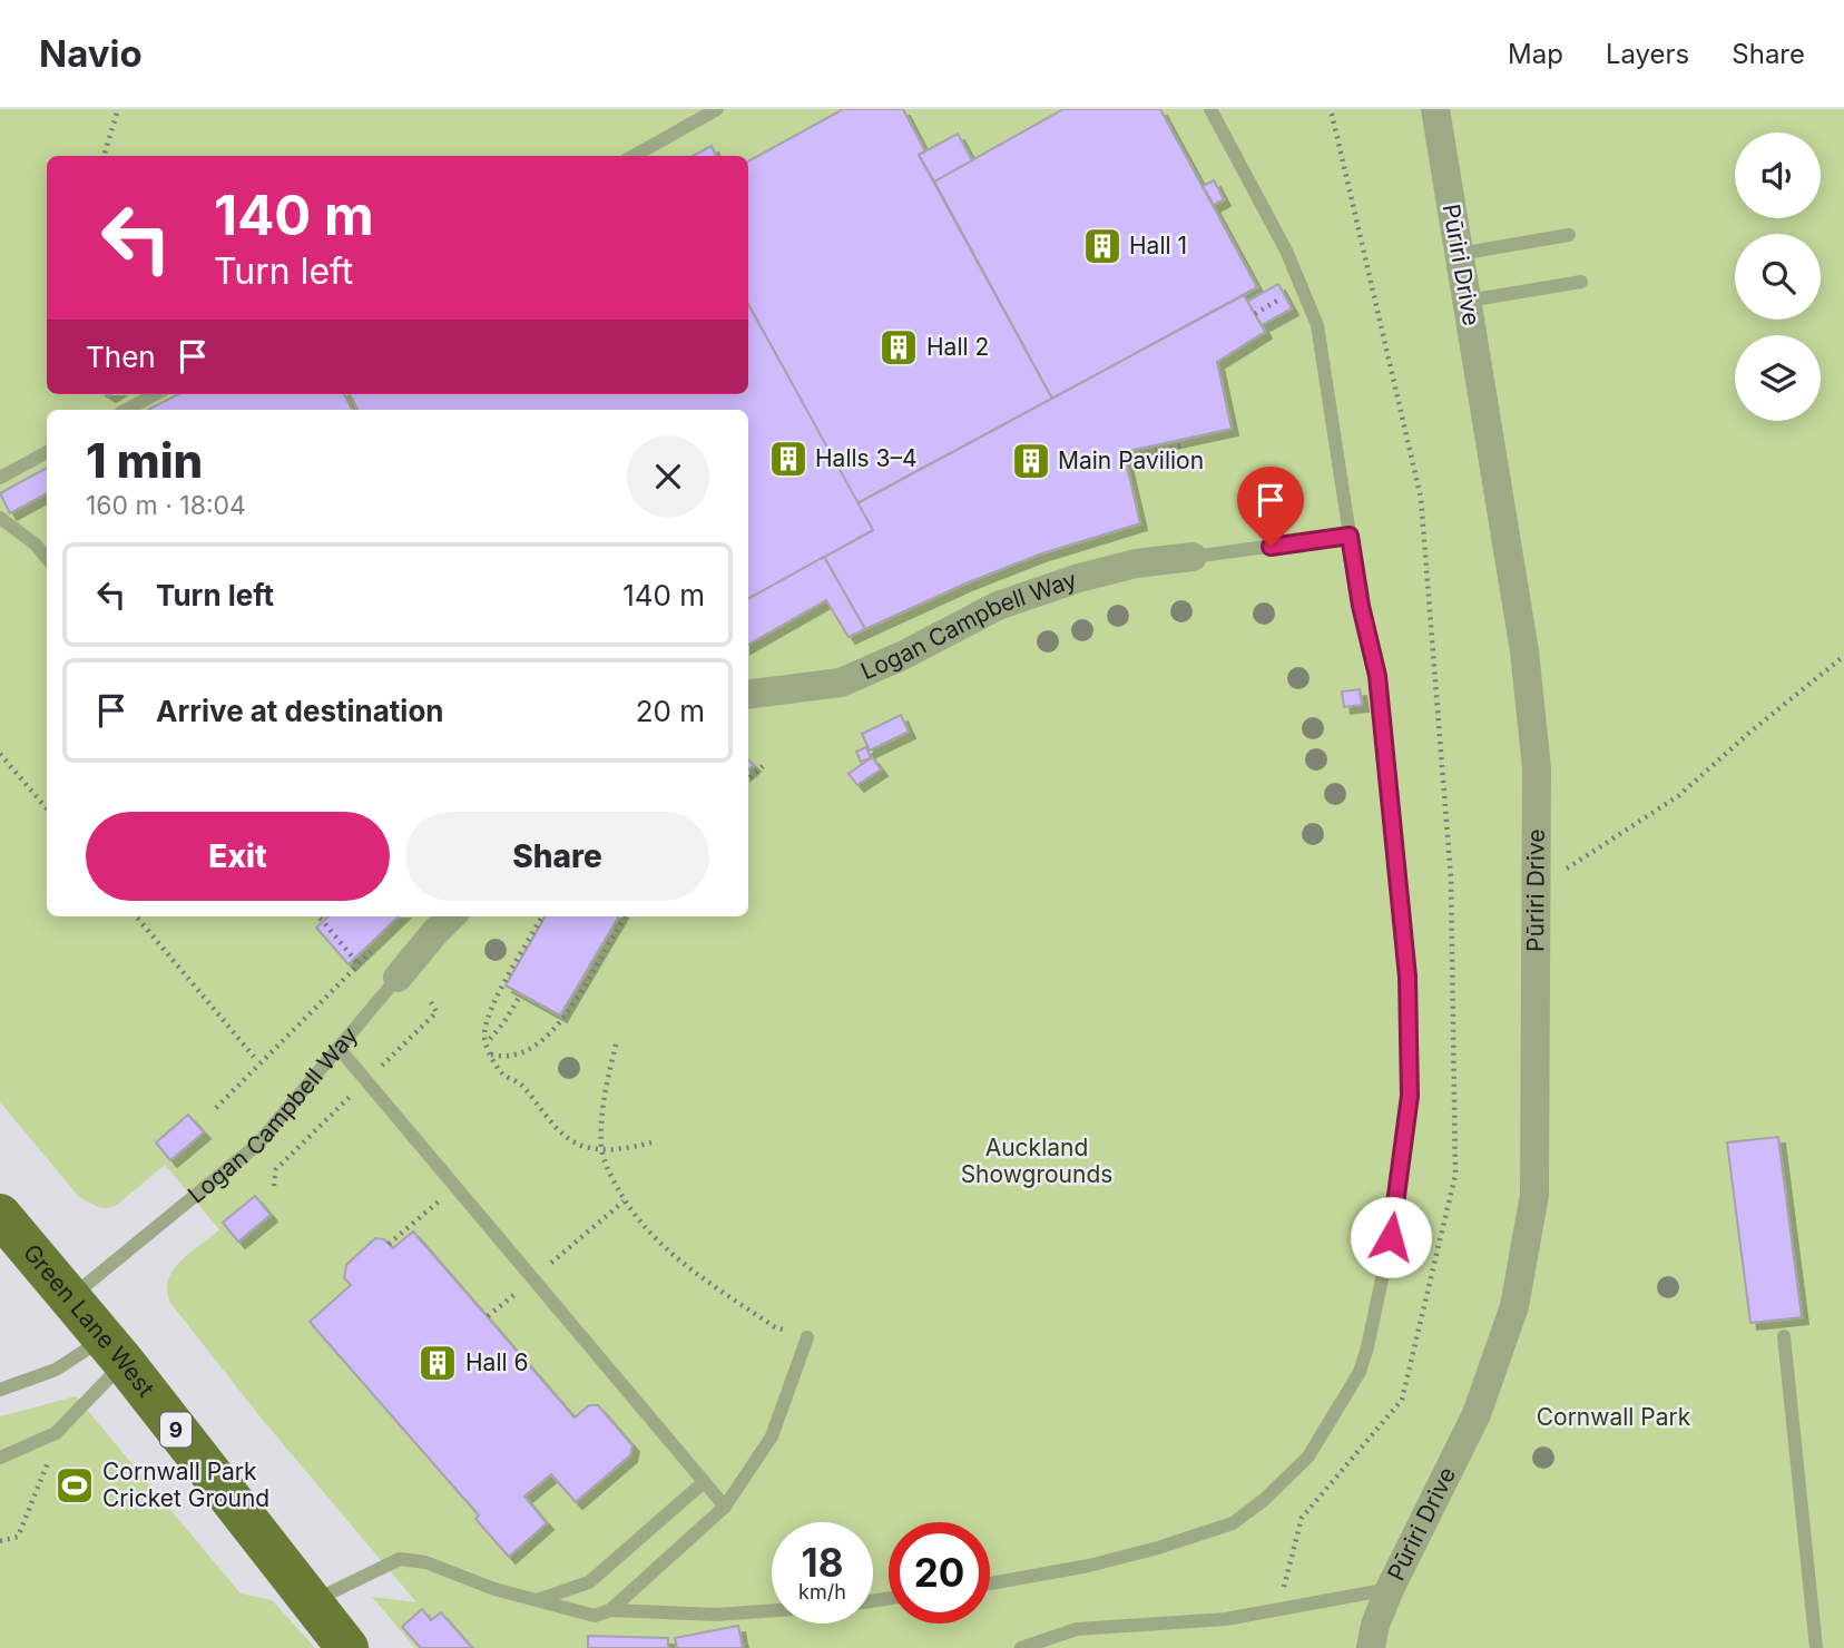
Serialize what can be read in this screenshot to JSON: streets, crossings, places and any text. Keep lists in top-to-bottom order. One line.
{"streets":{"main road":["Green Lane West","9"],"street":["Pūriri Drive","Logan Campbell Way"]},"crossings":[["Logan Campbell Way","Green Lane West"]],"parks":["Auckland Showgrounds","Cornwall Park"],"places":{"building":["Hall 1","Hall 2","Halls 3–4","Main Pavilion","Hall 6"],"sports":["Cornwall Park Cricket Ground"]},"page":{"header":"Navio","nav":["Map","Layers","Share"],"turn":["140 m","Turn left"],"then":"Then","heading":["1 min","160 m · 18:04"],"list":[{"name":"Turn left","value":"140 m"},{"name":"Arrive at destination","value":"20 m"}],"buttons":["Exit","Share"],"speed":"18 km/h","limit":"20"}}
